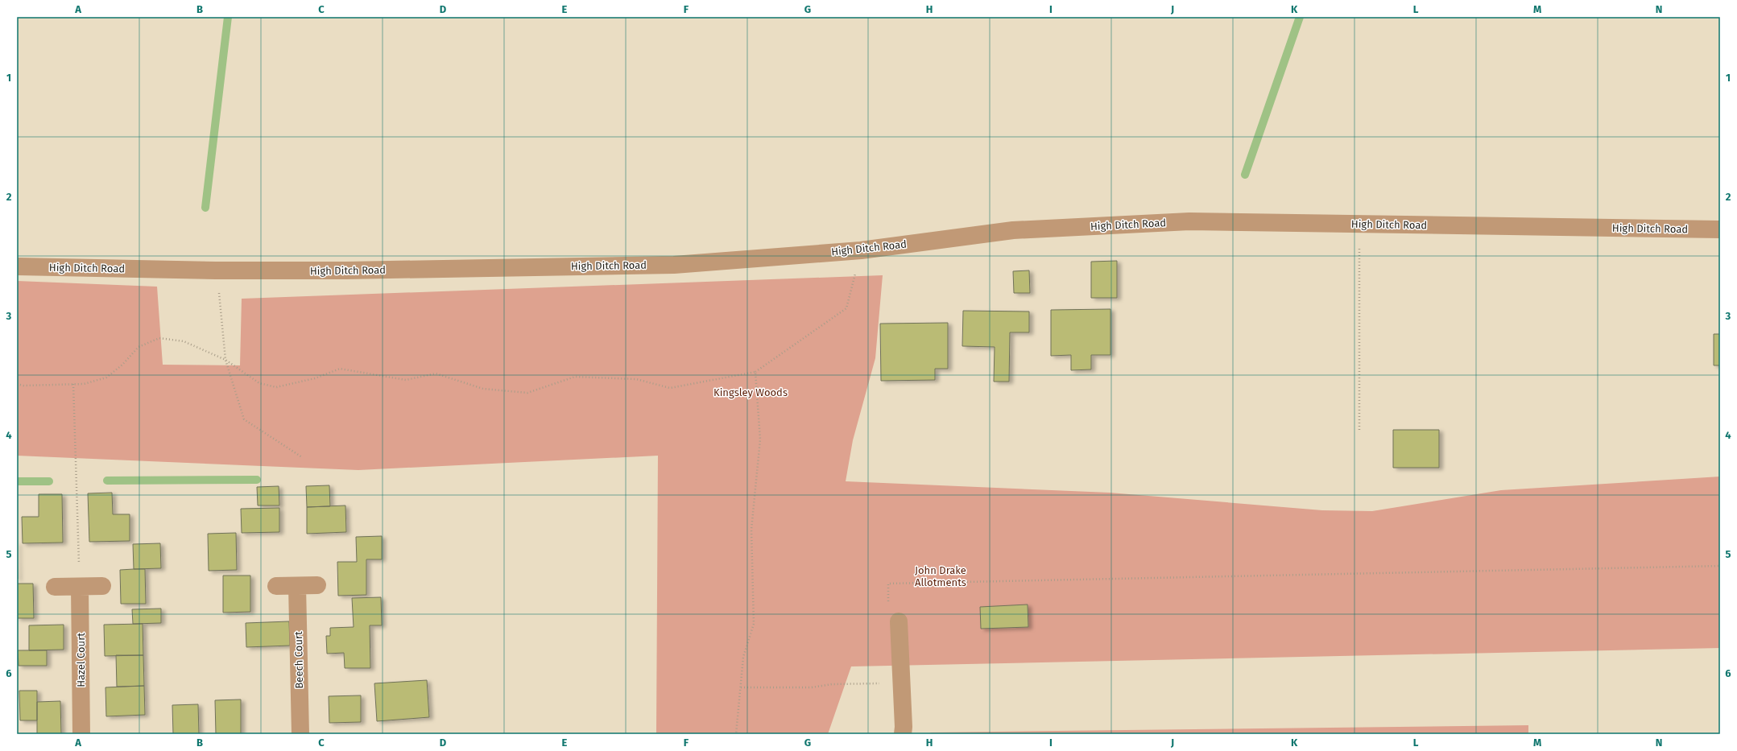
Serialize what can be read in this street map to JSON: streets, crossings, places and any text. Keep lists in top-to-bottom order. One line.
{"streets":{"street":["High Ditch Road","Hazel Court","Beech Court"]},"parks":["Kingsley Woods","John Drake Allotments"],"grid":{"columns":["A","B","C","D","E","F","G","H","I","J","K","L","M","N"],"rows":["1","2","3","4","5","6"]}}
